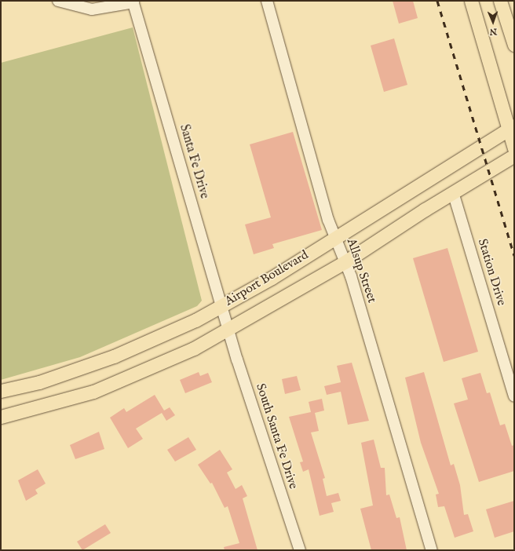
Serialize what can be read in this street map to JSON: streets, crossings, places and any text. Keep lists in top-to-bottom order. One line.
{"streets":{"main road":["Airport Boulevard"],"street":["Santa Fe Drive","Allsup Street","Station Drive","South Santa Fe Drive"]},"crossings":[["Santa Fe Drive","Airport Boulevard"],["Santa Fe Drive","South Santa Fe Drive"],["Allsup Street","Airport Boulevard"],["Station Drive","Airport Boulevard"],["Airport Boulevard","South Santa Fe Drive"]],"north":"bottom"}
